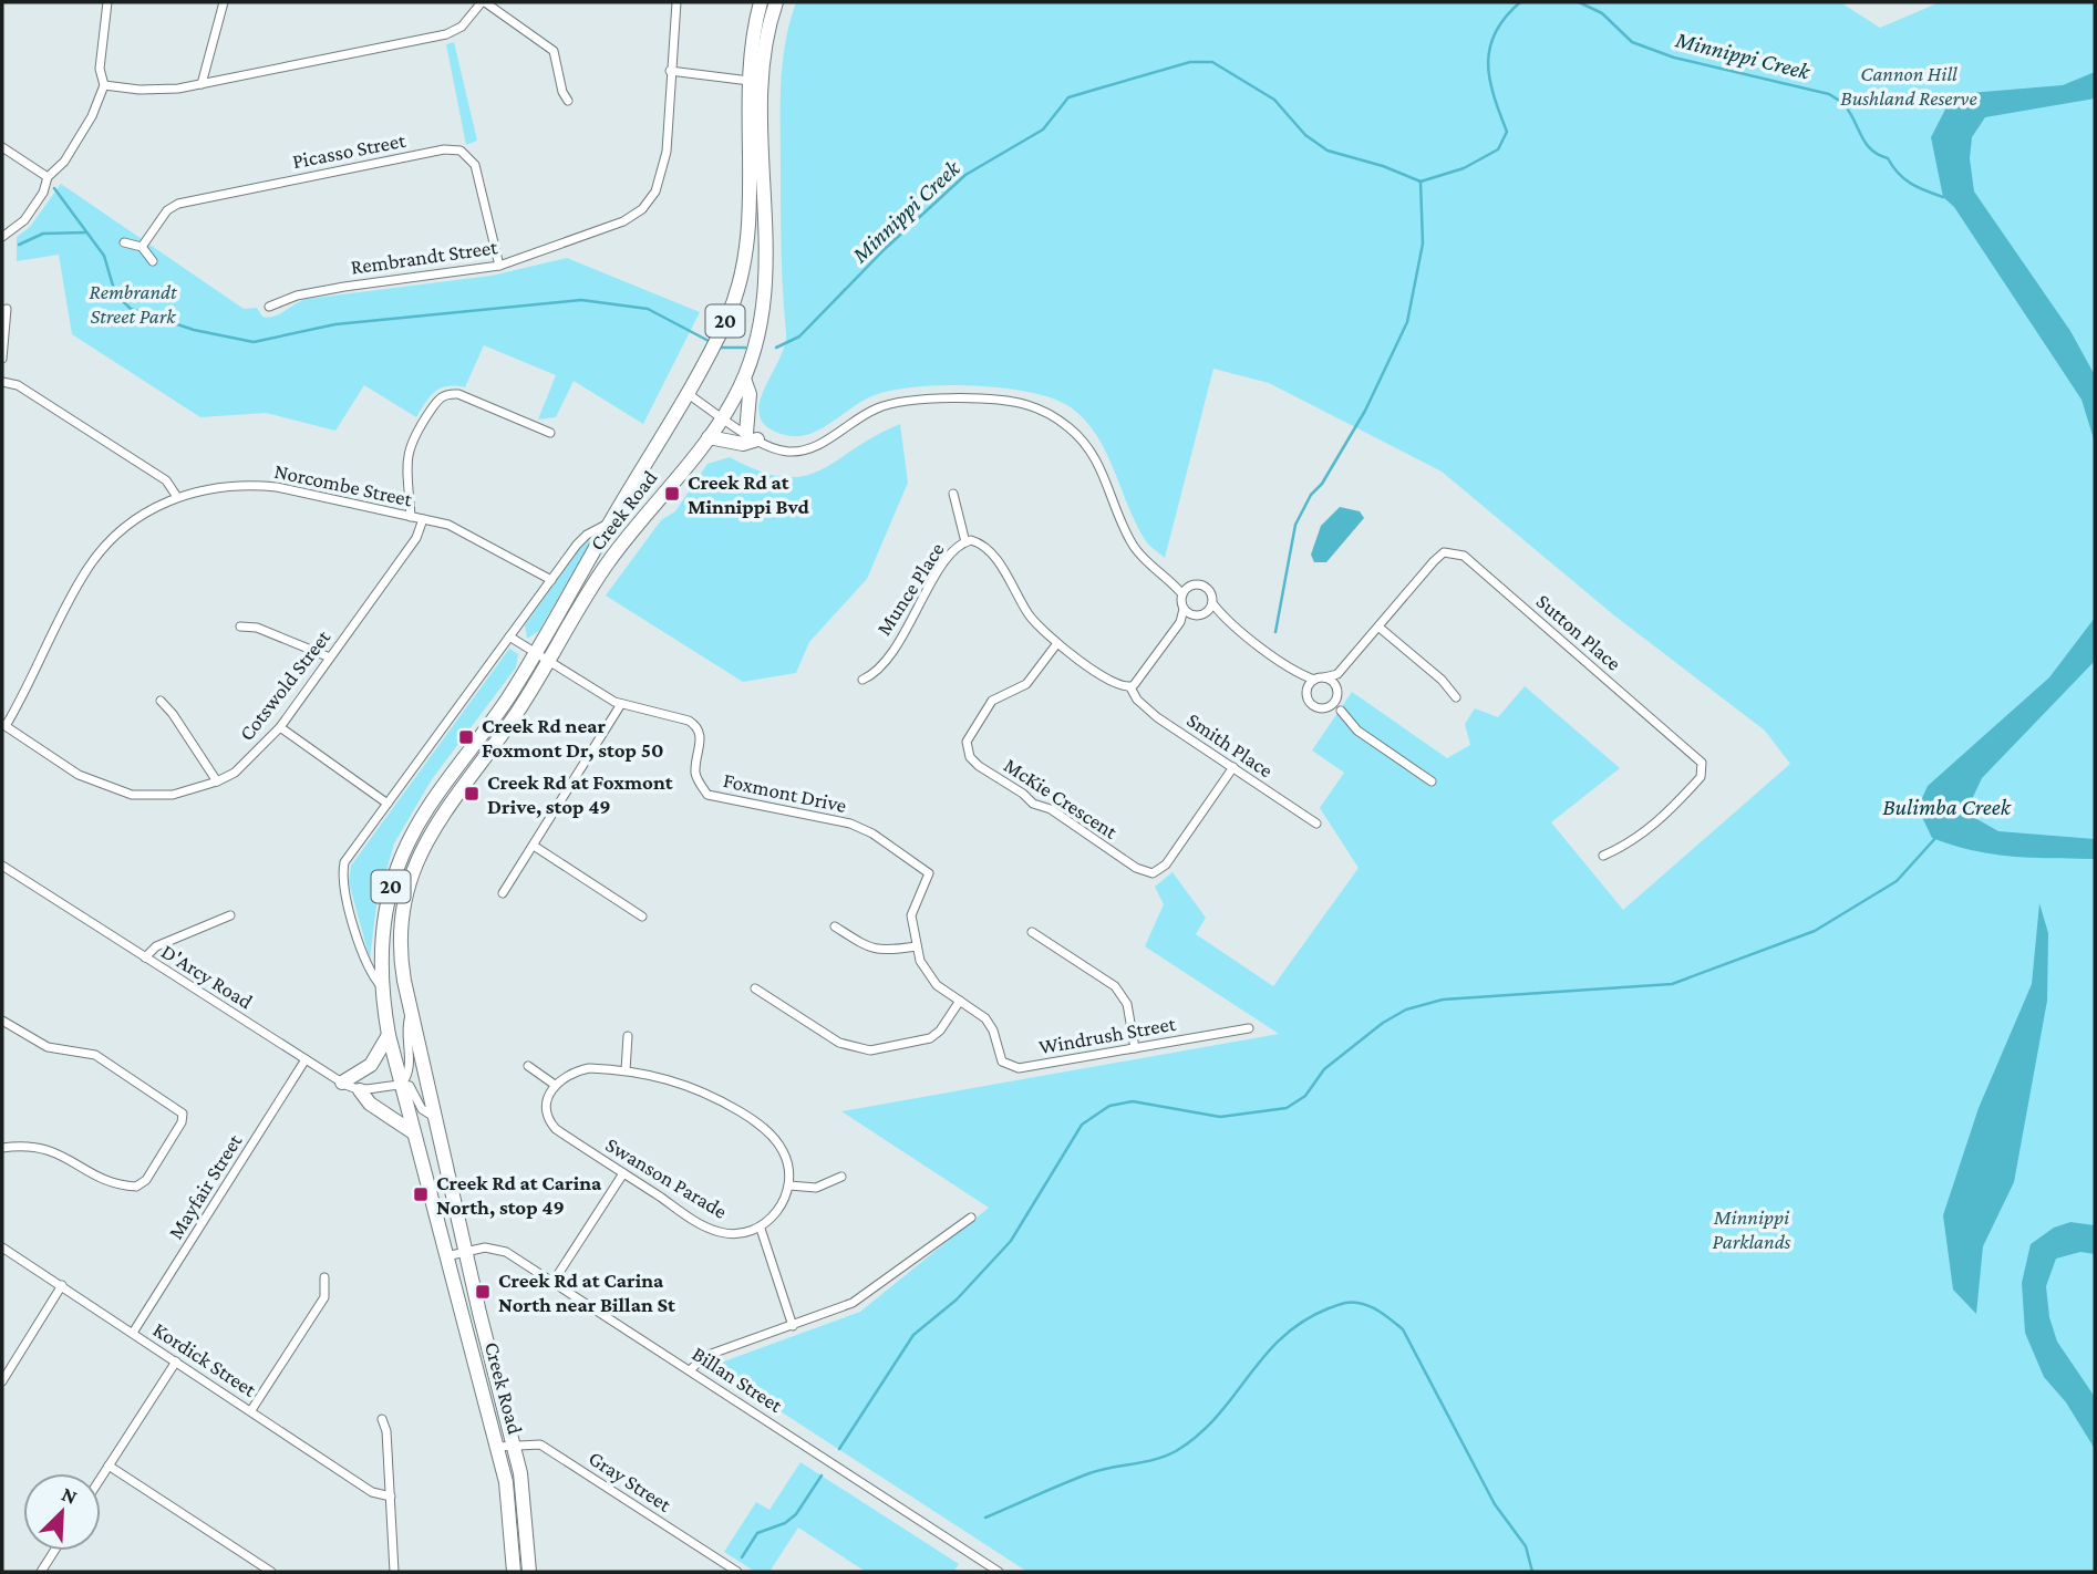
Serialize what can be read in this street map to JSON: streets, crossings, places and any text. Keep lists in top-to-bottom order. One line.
{"streets":{"main road":["20","Creek Road"],"street":["Picasso Street","Rembrandt Street","Norcombe Street","Munce Place","Sutton Place","Cotswold Street","Smith Place","Foxmont Drive","McKie Crescent","D'Arcy Road","Windrush Street","Swanson Parade","Mayfair Street","Kordick Street","Billan Street","Gray Street"]},"crossings":[["Picasso Street","Rembrandt Street"],["Norcombe Street","Creek Road"],["Norcombe Street","Cotswold Street"],["Creek Road","Foxmont Drive"],["Creek Road","Billan Street"],["Creek Road","Gray Street"],["Munce Place","Smith Place"],["Munce Place","McKie Crescent"],["Smith Place","McKie Crescent"],["Foxmont Drive","Windrush Street"],["D'Arcy Road","Mayfair Street"],["Mayfair Street","Kordick Street"]],"water":["Minnippi Creek","Bulimba Creek"],"parks":["Cannon Hill Bushland Reserve","Rembrandt Street Park","Minnippi Parklands"],"places":{"transit":["Creek Rd at Minnippi Bvd","Creek Rd near Foxmont Dr, stop 50","Creek Rd at Foxmont Drive, stop 49","Creek Rd at Carina North, stop 49","Creek Rd at Carina North near Billan St"]},"north":"top right"}
